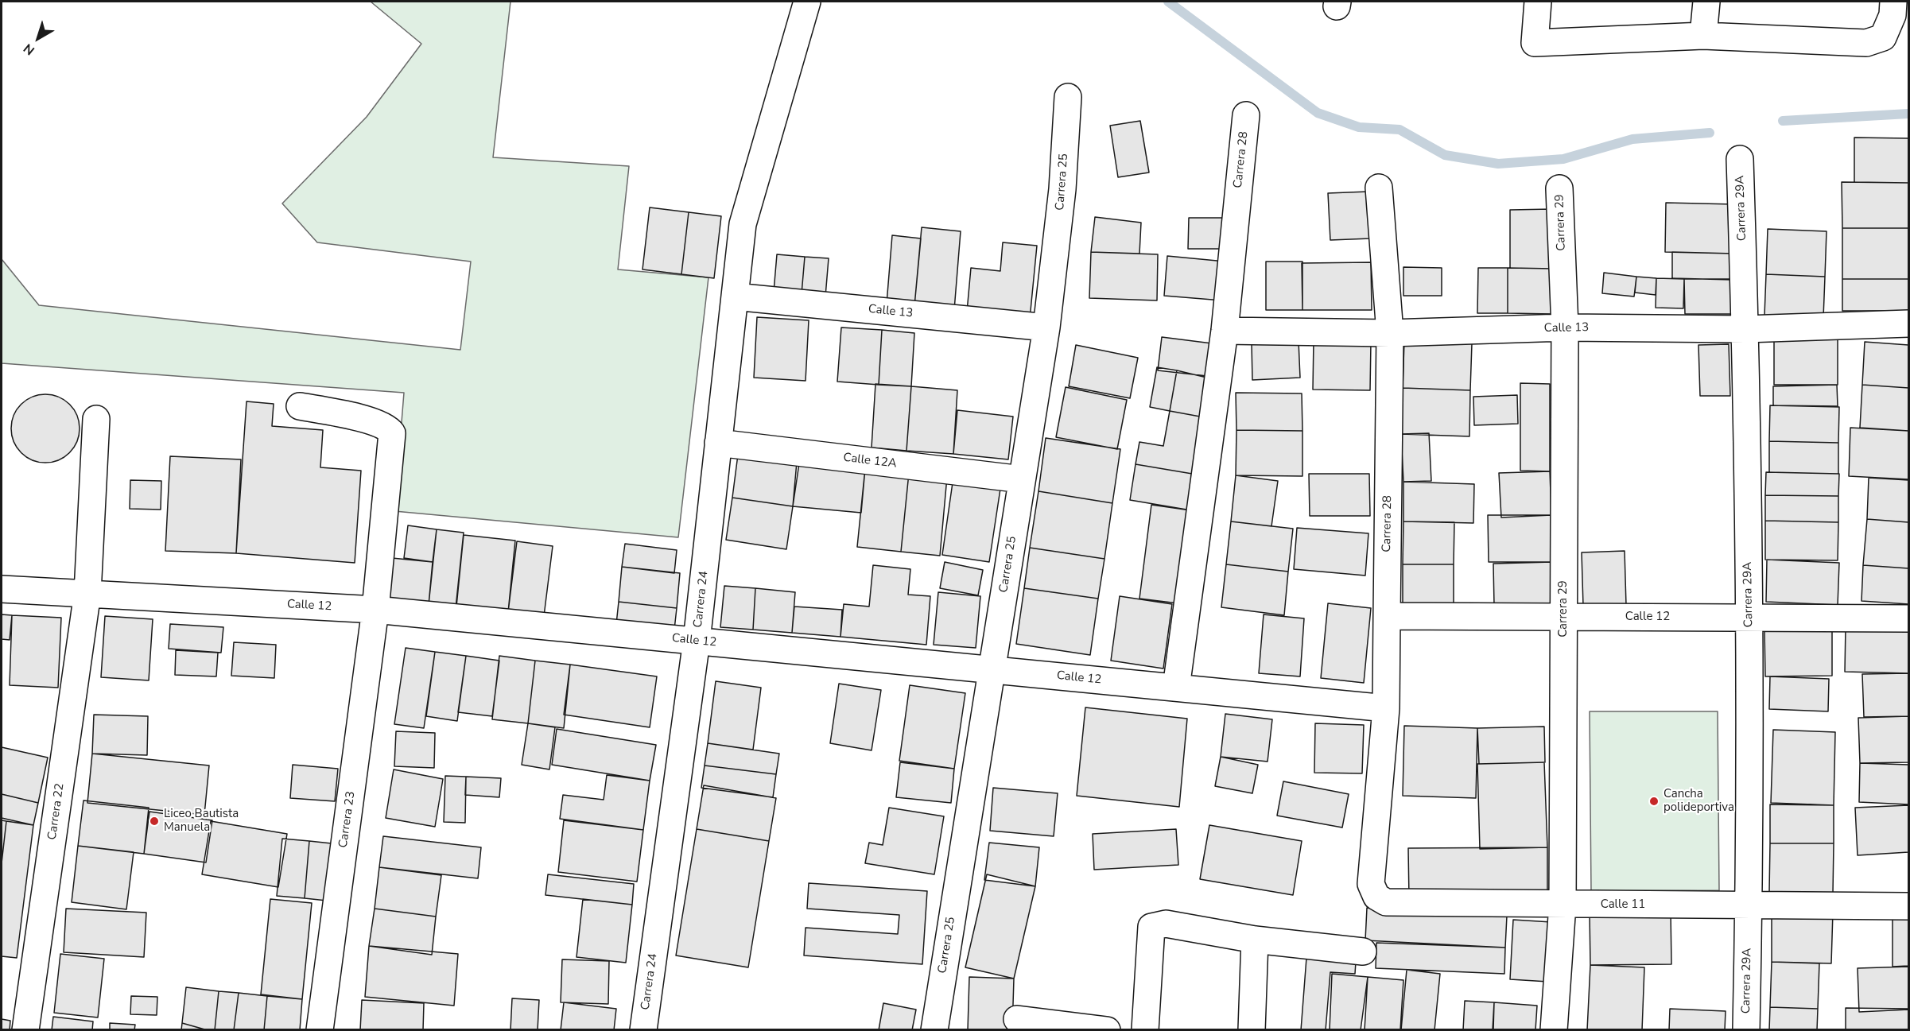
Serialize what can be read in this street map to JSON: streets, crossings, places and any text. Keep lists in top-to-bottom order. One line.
{"streets":{"street":["Carrera 28","Carrera 25","Carrera 29A","Carrera 29","Calle 13","Calle 12A","Carrera 24","Calle 12","Carrera 22","Carrera 23","Calle 11"]},"crossings":[["Carrera 28","Calle 13"],["Carrera 28","Calle 12"],["Carrera 28","Calle 11"],["Carrera 25","Calle 13"],["Carrera 25","Calle 12A"],["Carrera 25","Calle 12"],["Carrera 29A","Calle 13"],["Carrera 29A","Calle 12"],["Carrera 29A","Calle 11"],["Carrera 29","Calle 13"],["Carrera 29","Calle 12"],["Carrera 29","Calle 11"],["Calle 13","Carrera 24"],["Calle 12A","Carrera 24"],["Carrera 24","Calle 12"],["Calle 12","Carrera 22"],["Calle 12","Carrera 23"]],"places":["Cancha polideportiva","Liceo Bautista Manuela"],"north":"bottom left"}
